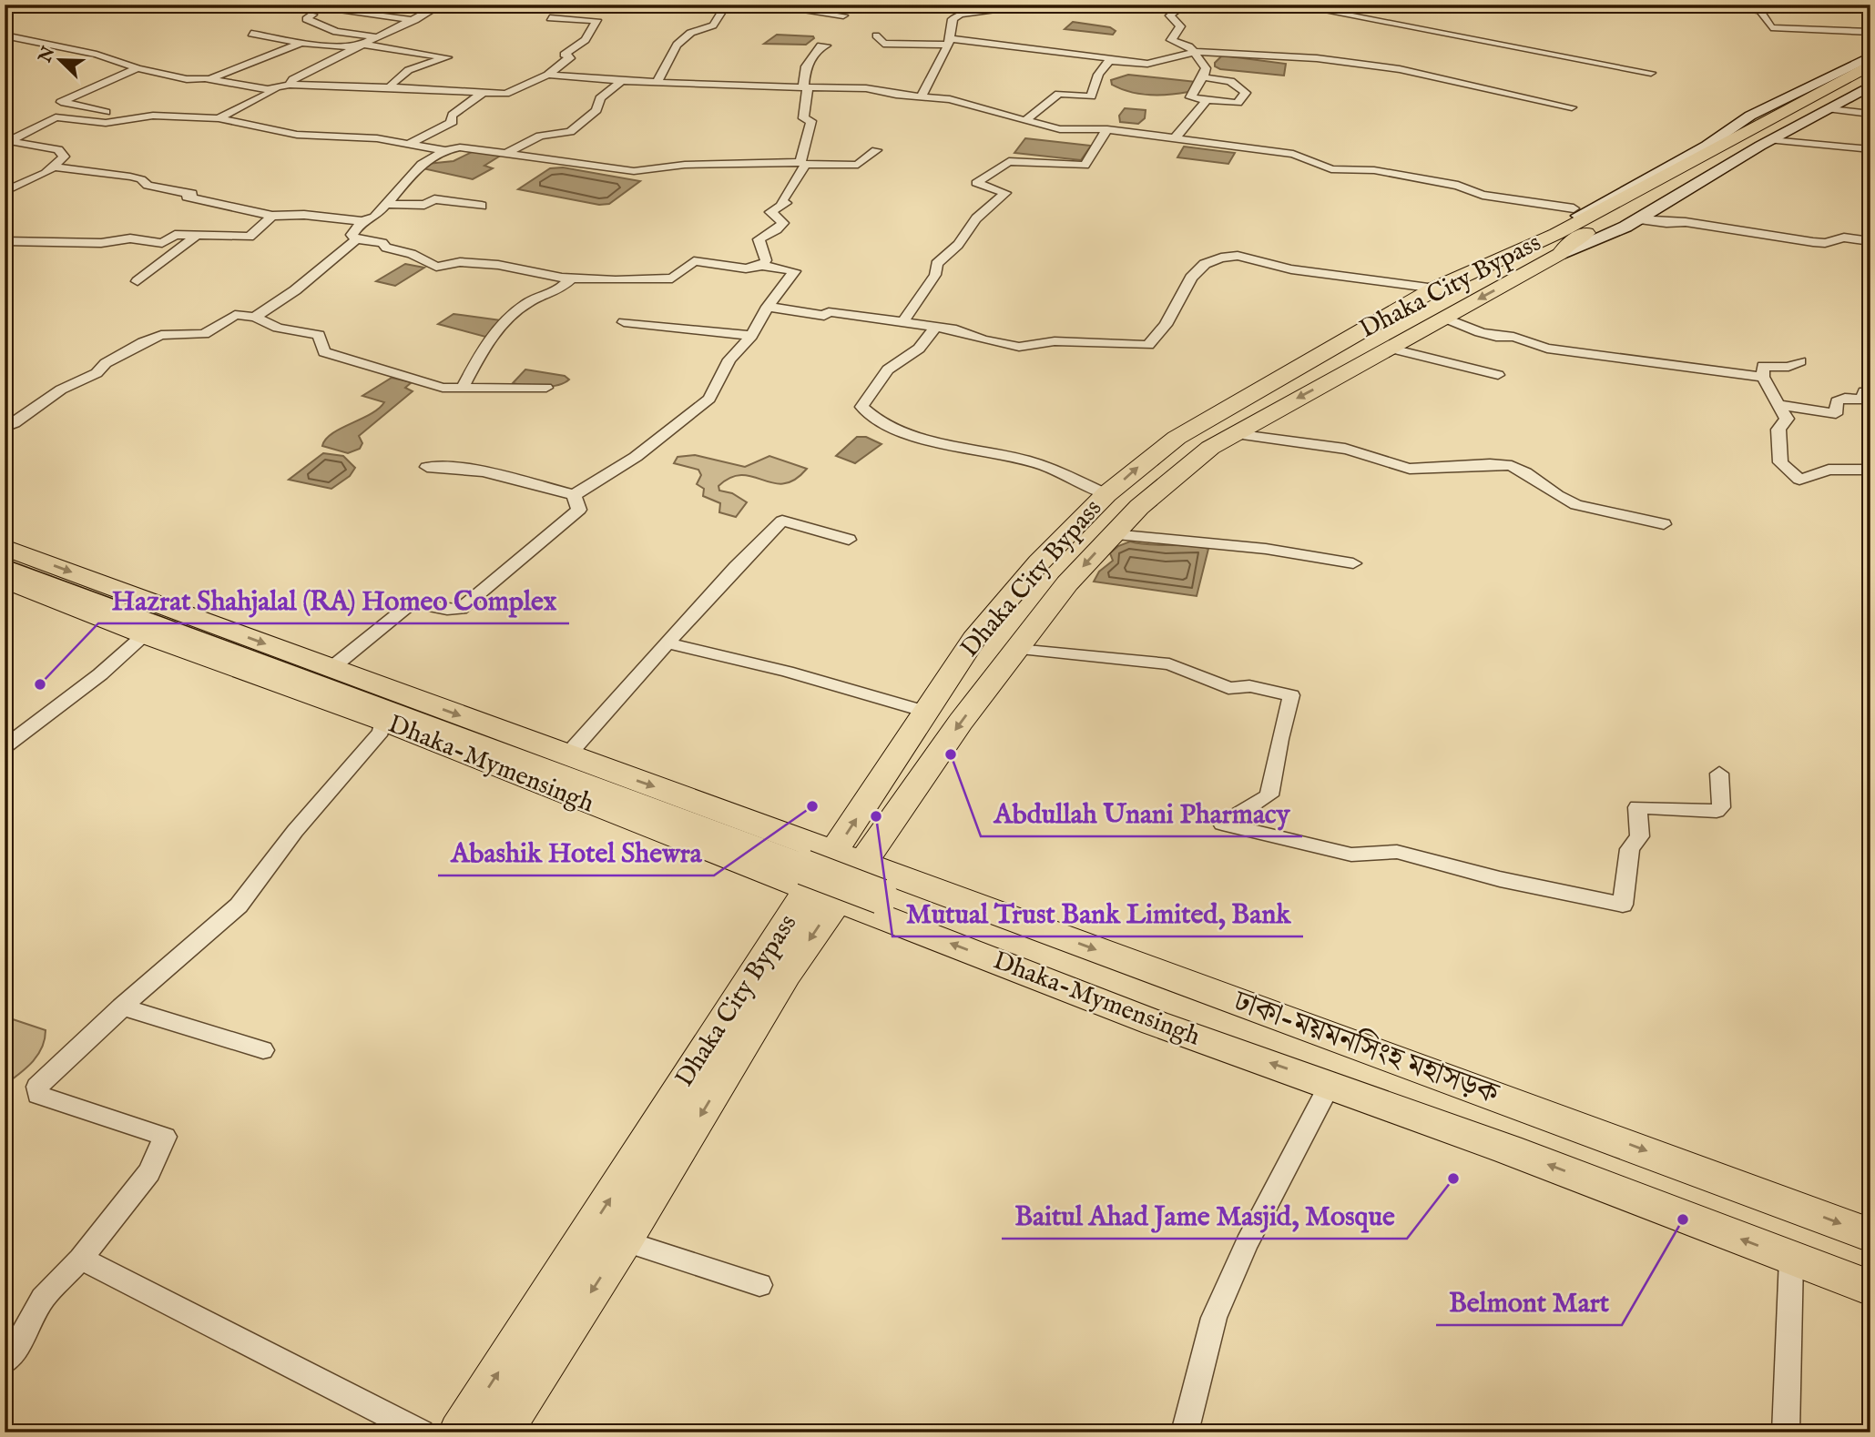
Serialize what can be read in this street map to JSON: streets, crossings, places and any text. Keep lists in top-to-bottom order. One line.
{"streets":{"highway":["Dhaka City Bypass","Dhaka-Mymensingh","ঢাকা-ময়মনসিংহ মহাসড়ক"]},"crossings":[["Dhaka City Bypass","Dhaka-Mymensingh"],["Dhaka City Bypass","ঢাকা-ময়মনসিংহ মহাসড়ক"],["Dhaka-Mymensingh","ঢাকা-ময়মনসিংহ মহাসড়ক"]],"one_way":["ঢাকা-ময়মনসিংহ মহাসড়ক"],"places":["Hazrat Shahjalal (RA) Homeo Complex","Abdullah Unani Pharmacy","Abashik Hotel Shewra","Mutual Trust Bank Limited, Bank","Baitul Ahad Jame Masjid, Mosque","Belmont Mart"],"north":"top left"}
